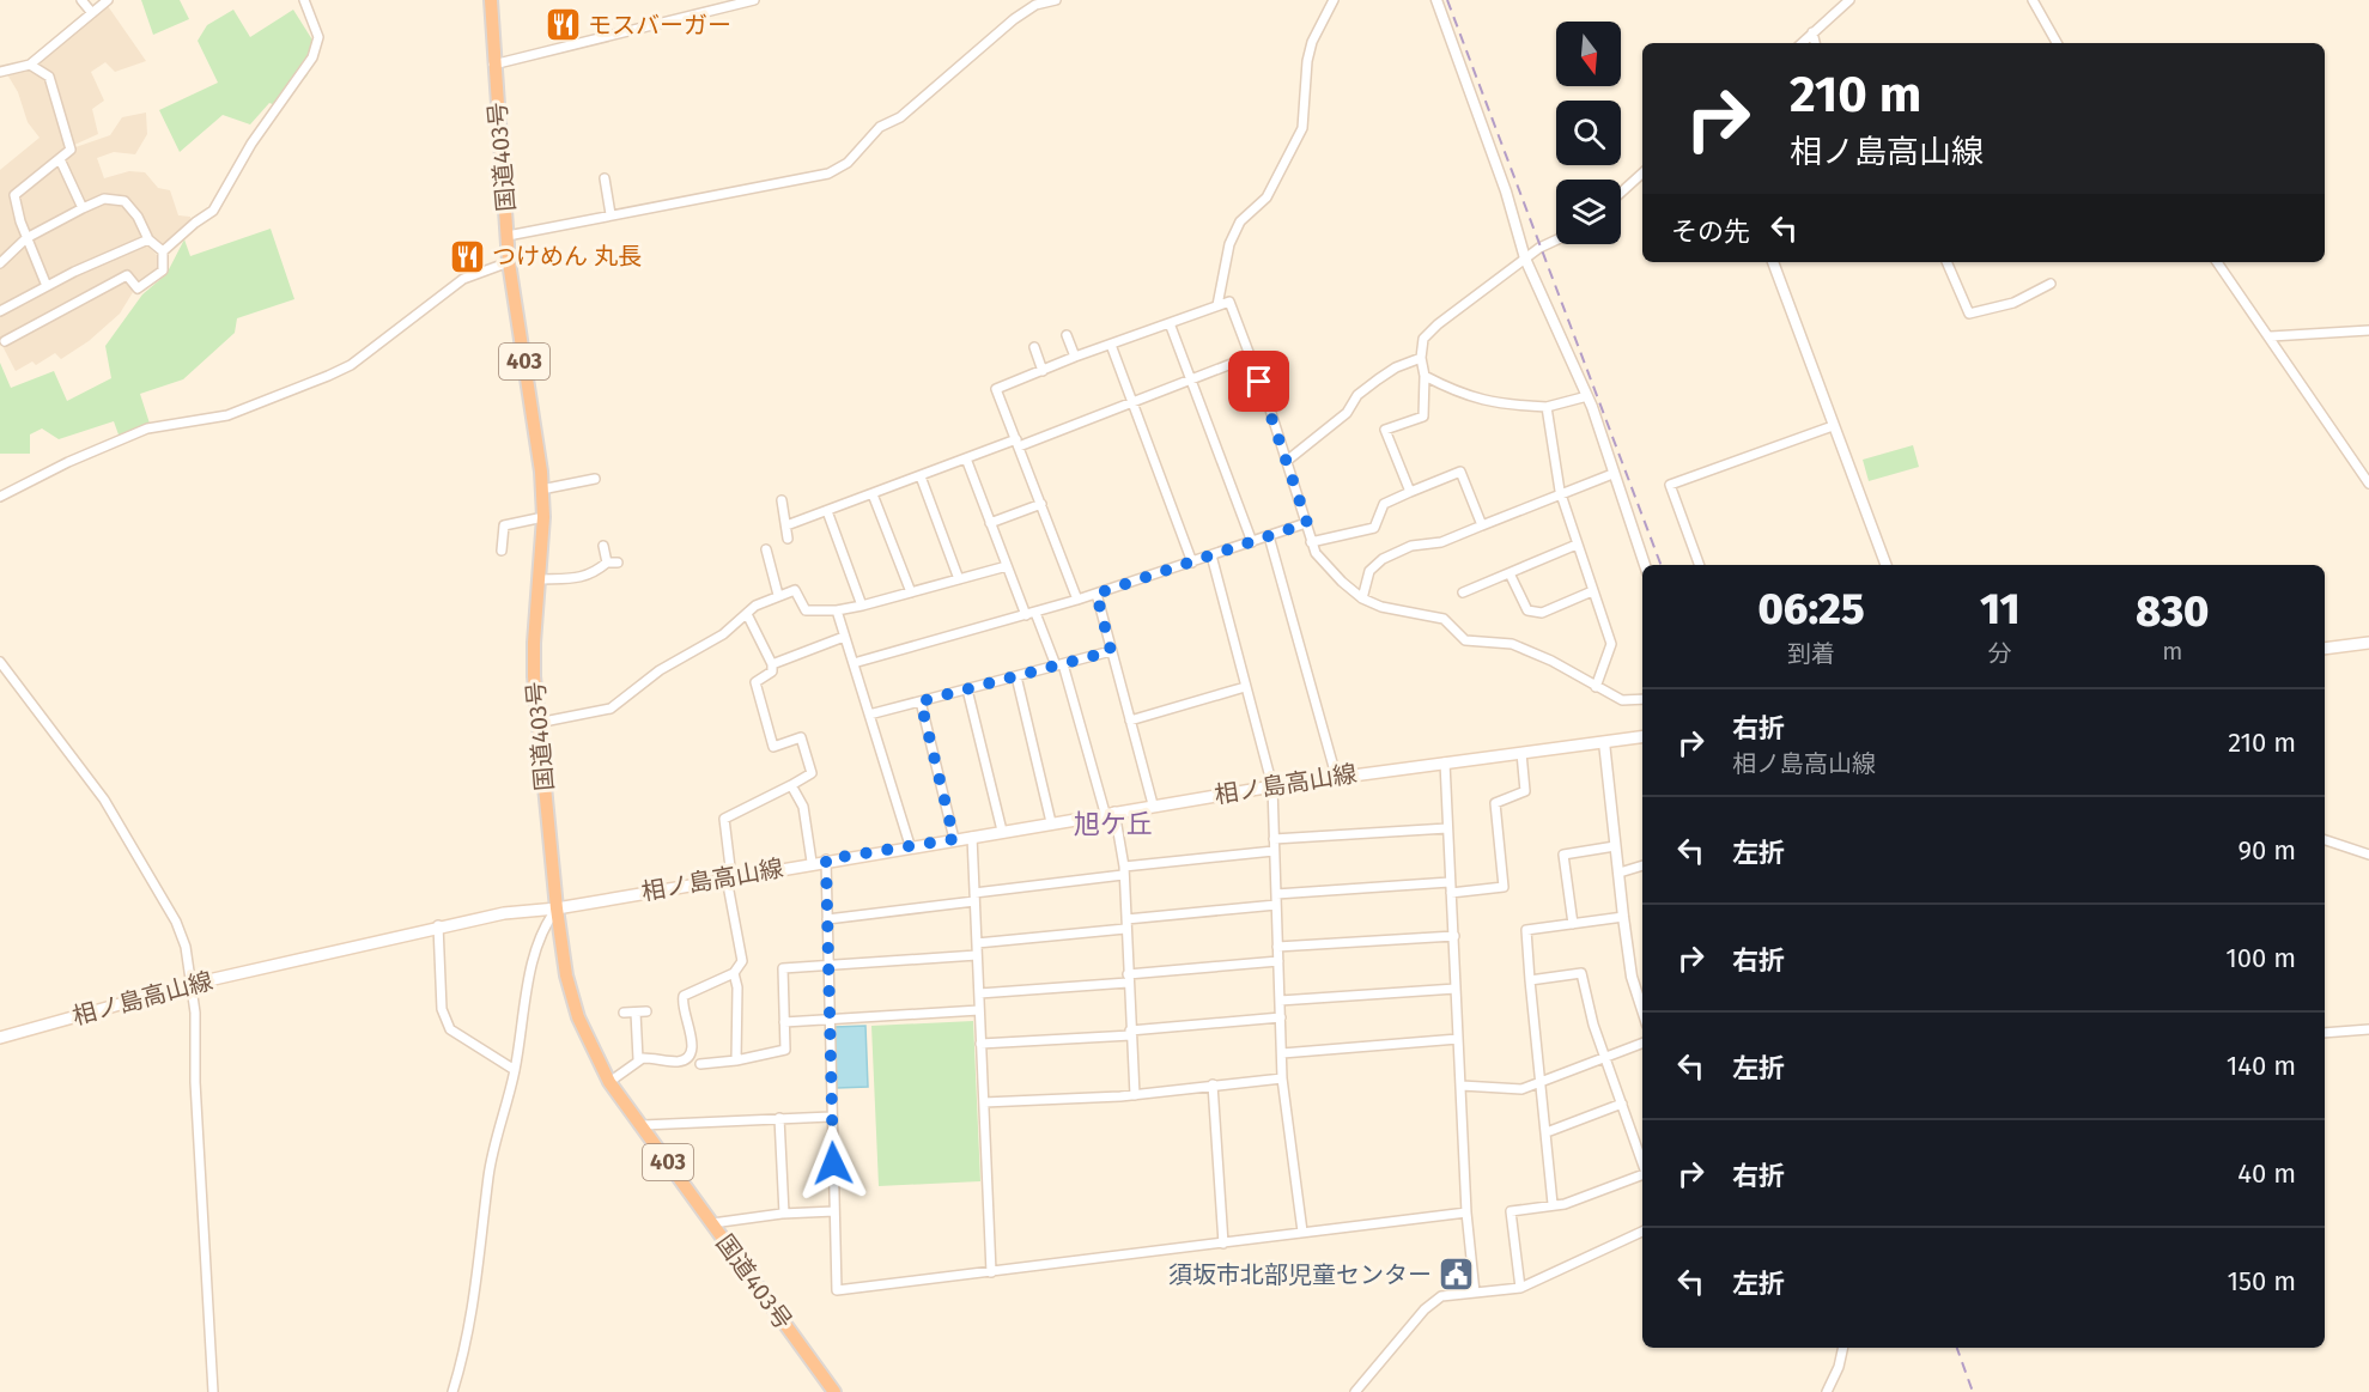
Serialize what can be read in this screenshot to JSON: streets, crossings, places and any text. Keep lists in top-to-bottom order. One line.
{"streets":{"highway":["国道403号","403"],"main road":["相ノ島高山線"]},"crossings":[["国道403号","相ノ島高山線"]],"districts":["旭ケ丘"],"places":{"restaurant":["モスバーガー","つけめん 丸長"],"public building":["須坂市北部児童センター"]},"north":"bottom","page":{"turn":["210 m","相ノ島高山線"],"then":"その先","eta":["06:25","到着","11","分","830","m"],"list":[{"name":"右折","note":"相ノ島高山線","value":"210 m"},{"name":"左折","value":"90 m"},{"name":"右折","value":"100 m"},{"name":"左折","value":"140 m"},{"name":"右折","value":"40 m"},{"name":"左折","value":"150 m"}]}}
